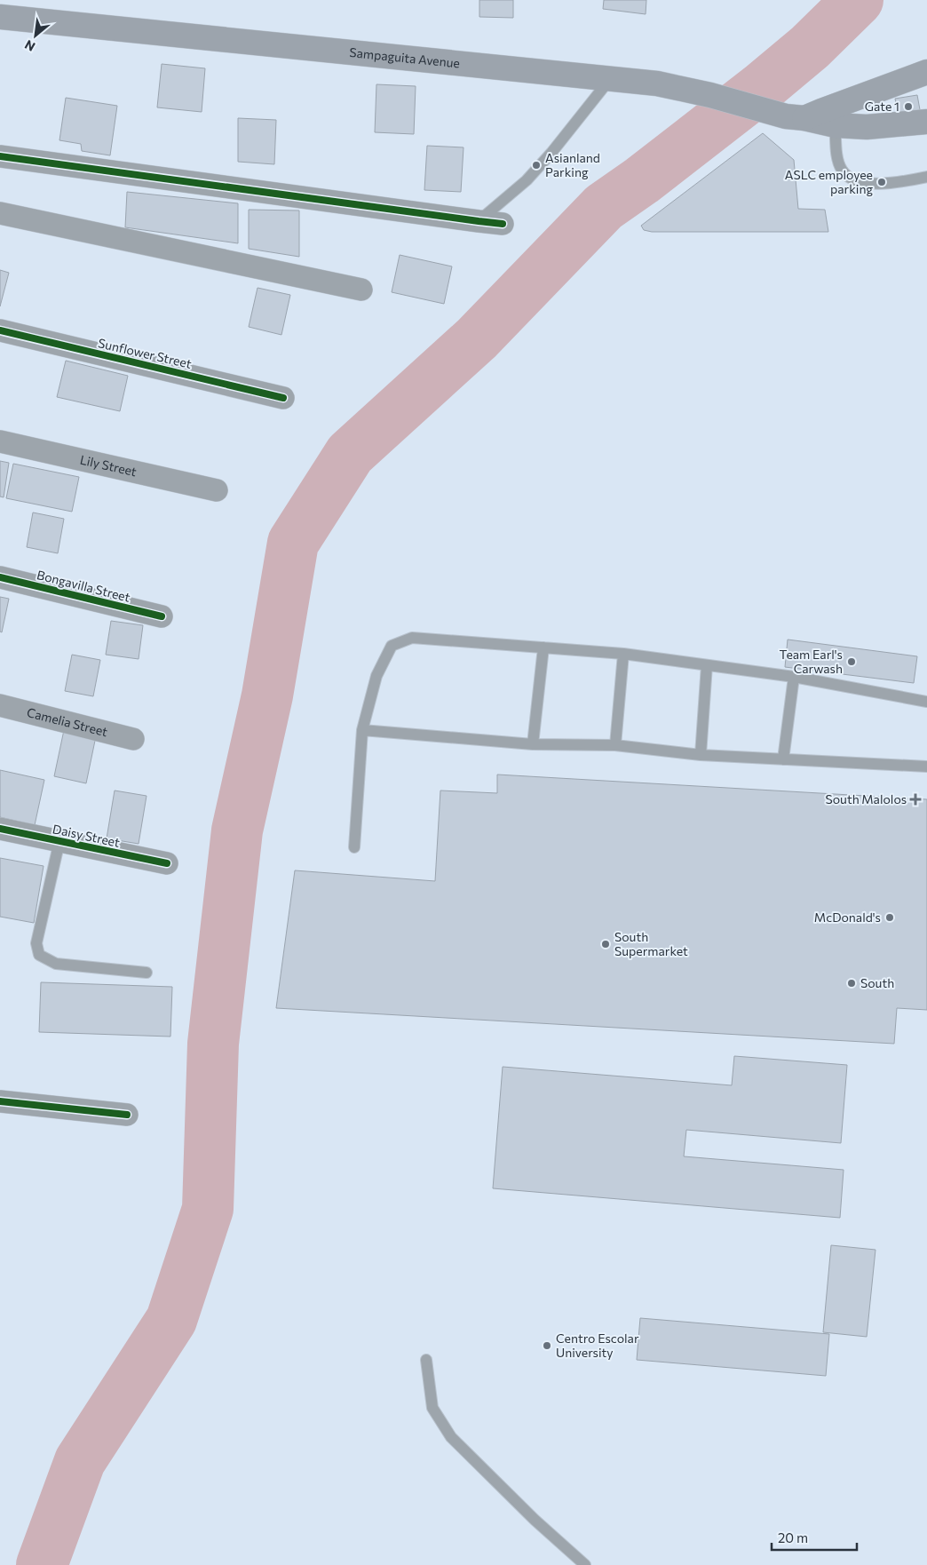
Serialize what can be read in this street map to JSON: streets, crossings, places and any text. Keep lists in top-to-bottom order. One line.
{"streets":{"main road":["Sampaguita Avenue"],"street":["Sunflower Street","Lily Street","Bongavilla Street","Camelia Street","Daisy Street"]},"places":{"other":["Gate 1","Asianland Parking","ASLC employee parking","Team Earl's Carwash","McDonald's","South Supermarket","South","Centro Escolar University"],"health":["South Malolos"]},"scale_bar":"20 m","north":"bottom left"}
